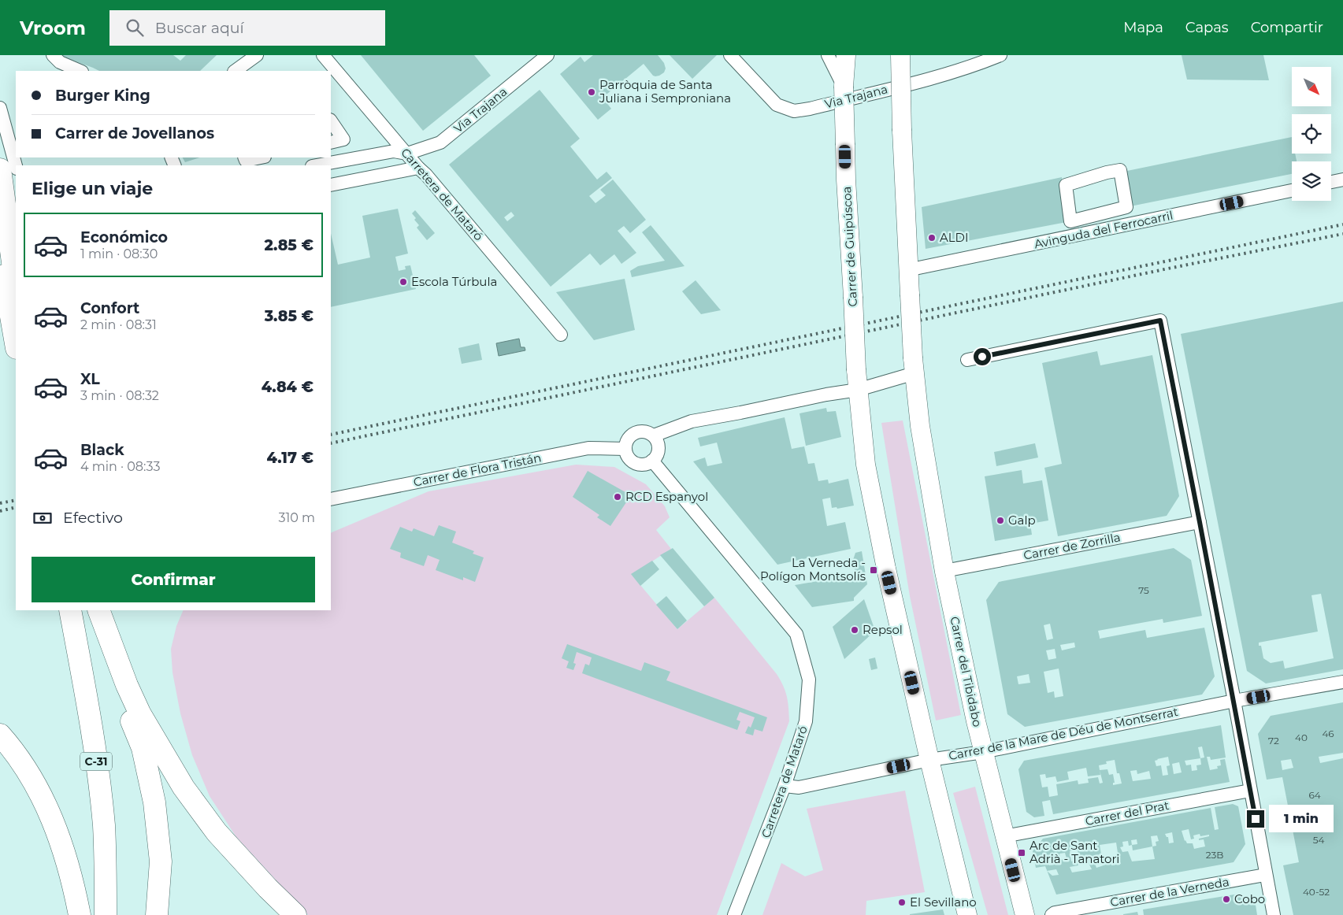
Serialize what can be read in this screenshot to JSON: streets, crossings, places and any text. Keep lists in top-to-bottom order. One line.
{"streets":{"highway":["C-31"],"main road":["Carrer de Guipúscoa","Carrer del Tibidabo"],"street":["Via Trajana","Carretera de Mataró","Avinguda del Ferrocarril","Carrer de Flora Tristán","Carrer de Zorrilla","Carrer de la Mare de Déu de Montserrat","Carrer del Prat","Carrer de la Verneda"]},"crossings":[["Via Trajana","Carretera de Mataró"],["Carretera de Mataró","Carrer de Flora Tristán"],["Carretera de Mataró","Carrer de la Mare de Déu de Montserrat"],["Carrer de Guipúscoa","Carrer de la Mare de Déu de Montserrat"],["Carrer de Zorrilla","Carrer del Tibidabo"],["Carrer del Tibidabo","Carrer de la Mare de Déu de Montserrat"],["Carrer del Tibidabo","Carrer del Prat"]],"places":{"other":["Parròquia de Santa Juliana i Semproniana","ALDI","Escola Túrbula","RCD Espanyol","Galp","Repsol","Cobo","El Sevillano"],"transit":["La Verneda - Polígon Montsolís","Arc de Sant Adrià - Tanatori"]},"house_numbers":["75","46","40","72","64","54","23B","40-52"],"north":"bottom right","page":{"header":"Vroom","search":"Buscar aquí","nav":["Mapa","Capas","Compartir"],"banner":["Burger King","Carrer de Jovellanos"],"heading":"Elige un viaje","list":[{"name":"Económico","note":"1 min · 08:30","value":"2.85 €"},{"name":"Confort","note":"2 min · 08:31","value":"3.85 €"},{"name":"XL","note":"3 min · 08:32","value":"4.84 €"},{"name":"Black","note":"4 min · 08:33","value":"4.17 €"}],"pay":["Efectivo","310 m"],"buttons":"Confirmar","bubble":"1 min"}}
